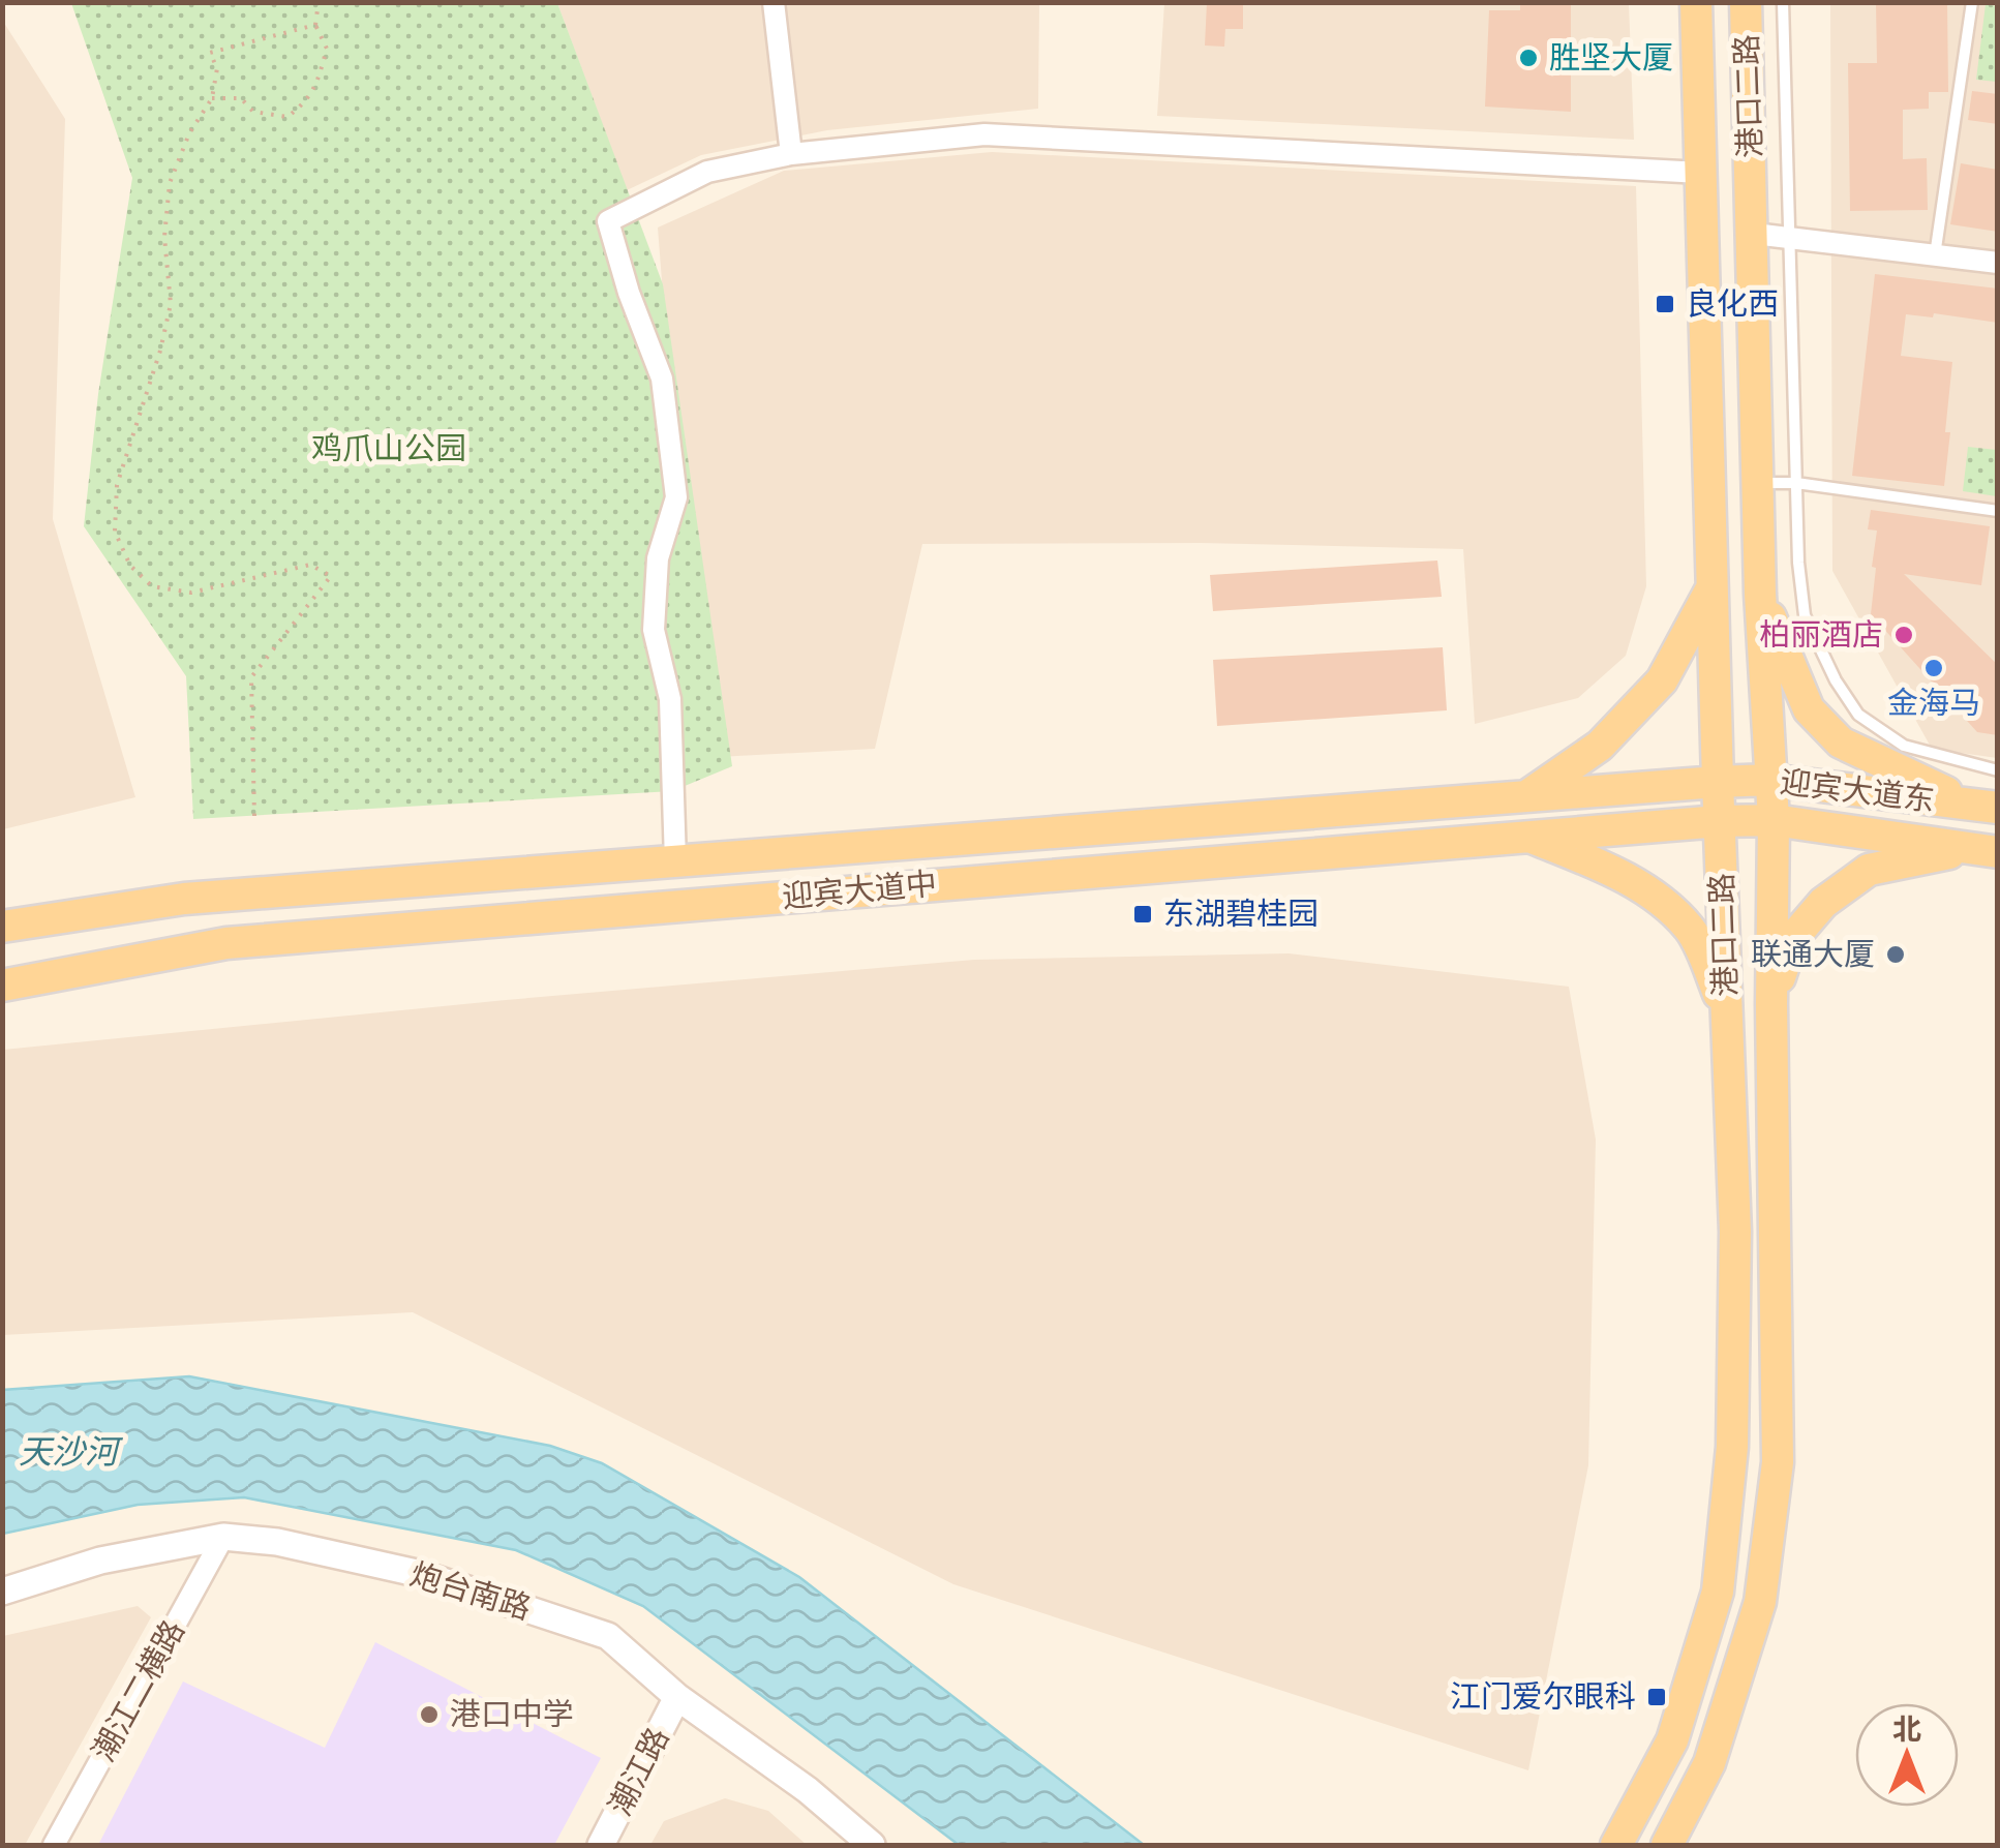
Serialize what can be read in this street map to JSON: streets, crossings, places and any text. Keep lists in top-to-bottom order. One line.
{"streets":{"main road":["港口二路","迎宾大道东","迎宾大道中"],"street":["炮台南路","潮江二横路","潮江路"]},"crossings":[["港口二路","迎宾大道东"],["港口二路","迎宾大道中"],["迎宾大道东","迎宾大道中"],["炮台南路","潮江二横路"],["炮台南路","潮江路"]],"water":["天沙河"],"parks":["鸡爪山公园"],"places":{"other":["胜坚大厦","柏丽酒店","金海马","联通大厦","港口中学"],"transit":["良化西","东湖碧桂园","江门爱尔眼科"]},"north":"top"}
